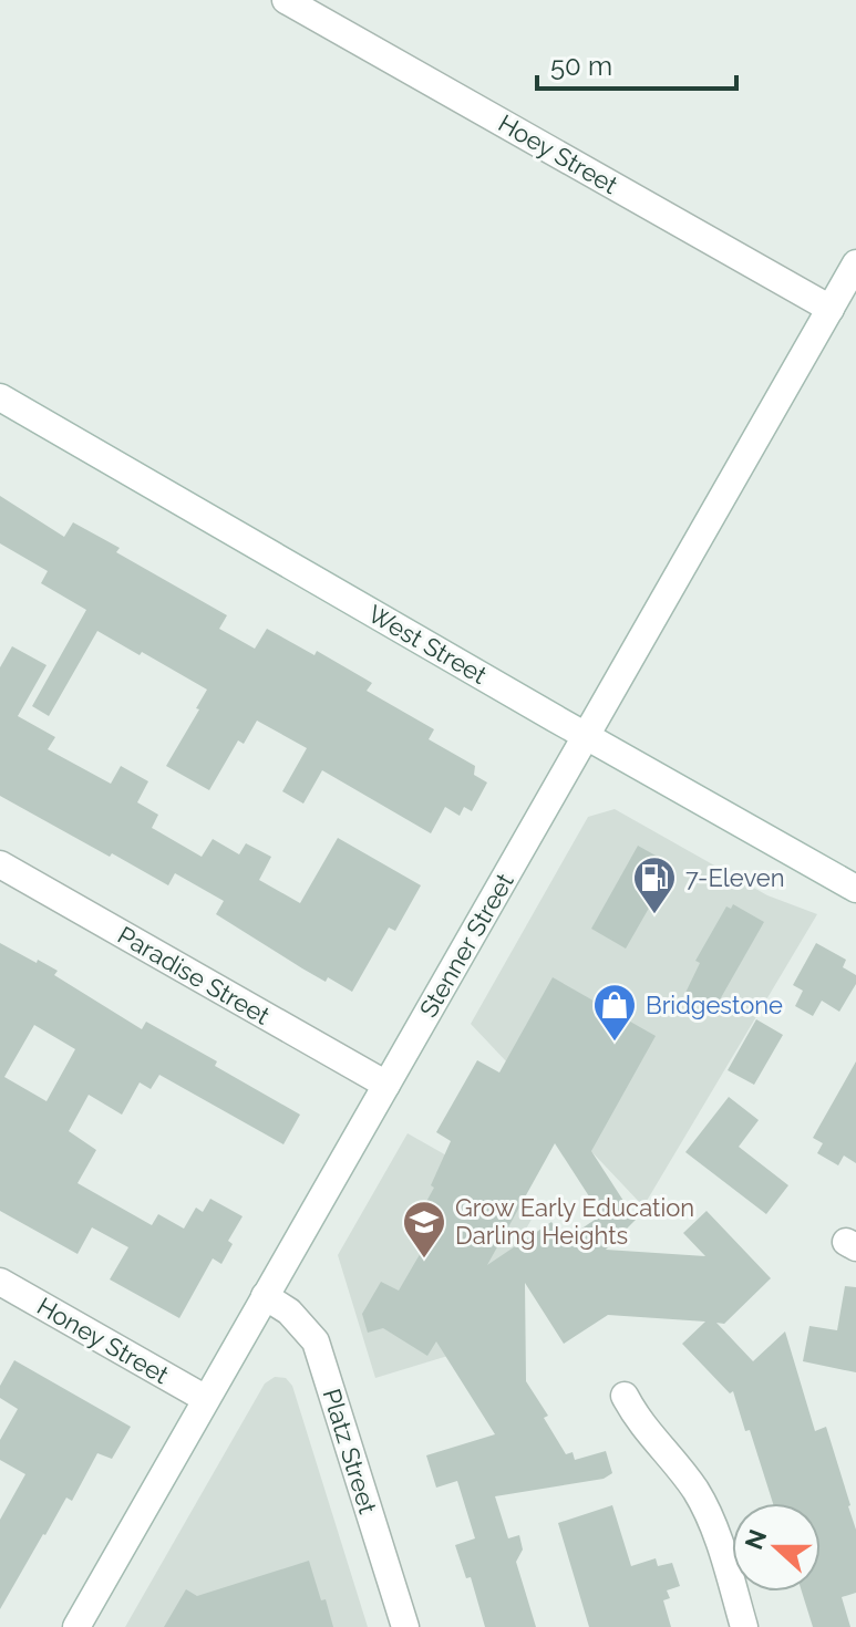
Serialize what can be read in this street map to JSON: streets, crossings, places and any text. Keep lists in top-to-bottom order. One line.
{"streets":{"main road":["Hoey Street","West Street","Stenner Street","Paradise Street","Honey Street","Platz Street"]},"crossings":[["Hoey Street","Stenner Street"],["West Street","Stenner Street"],["Stenner Street","Paradise Street"],["Stenner Street","Honey Street"],["Stenner Street","Platz Street"]],"places":{"fuel station":["7-Eleven"],"shop":["Bridgestone"],"school or university":["Grow Early Education Darling Heights"]},"scale_bar":"50 m","north":"left"}
